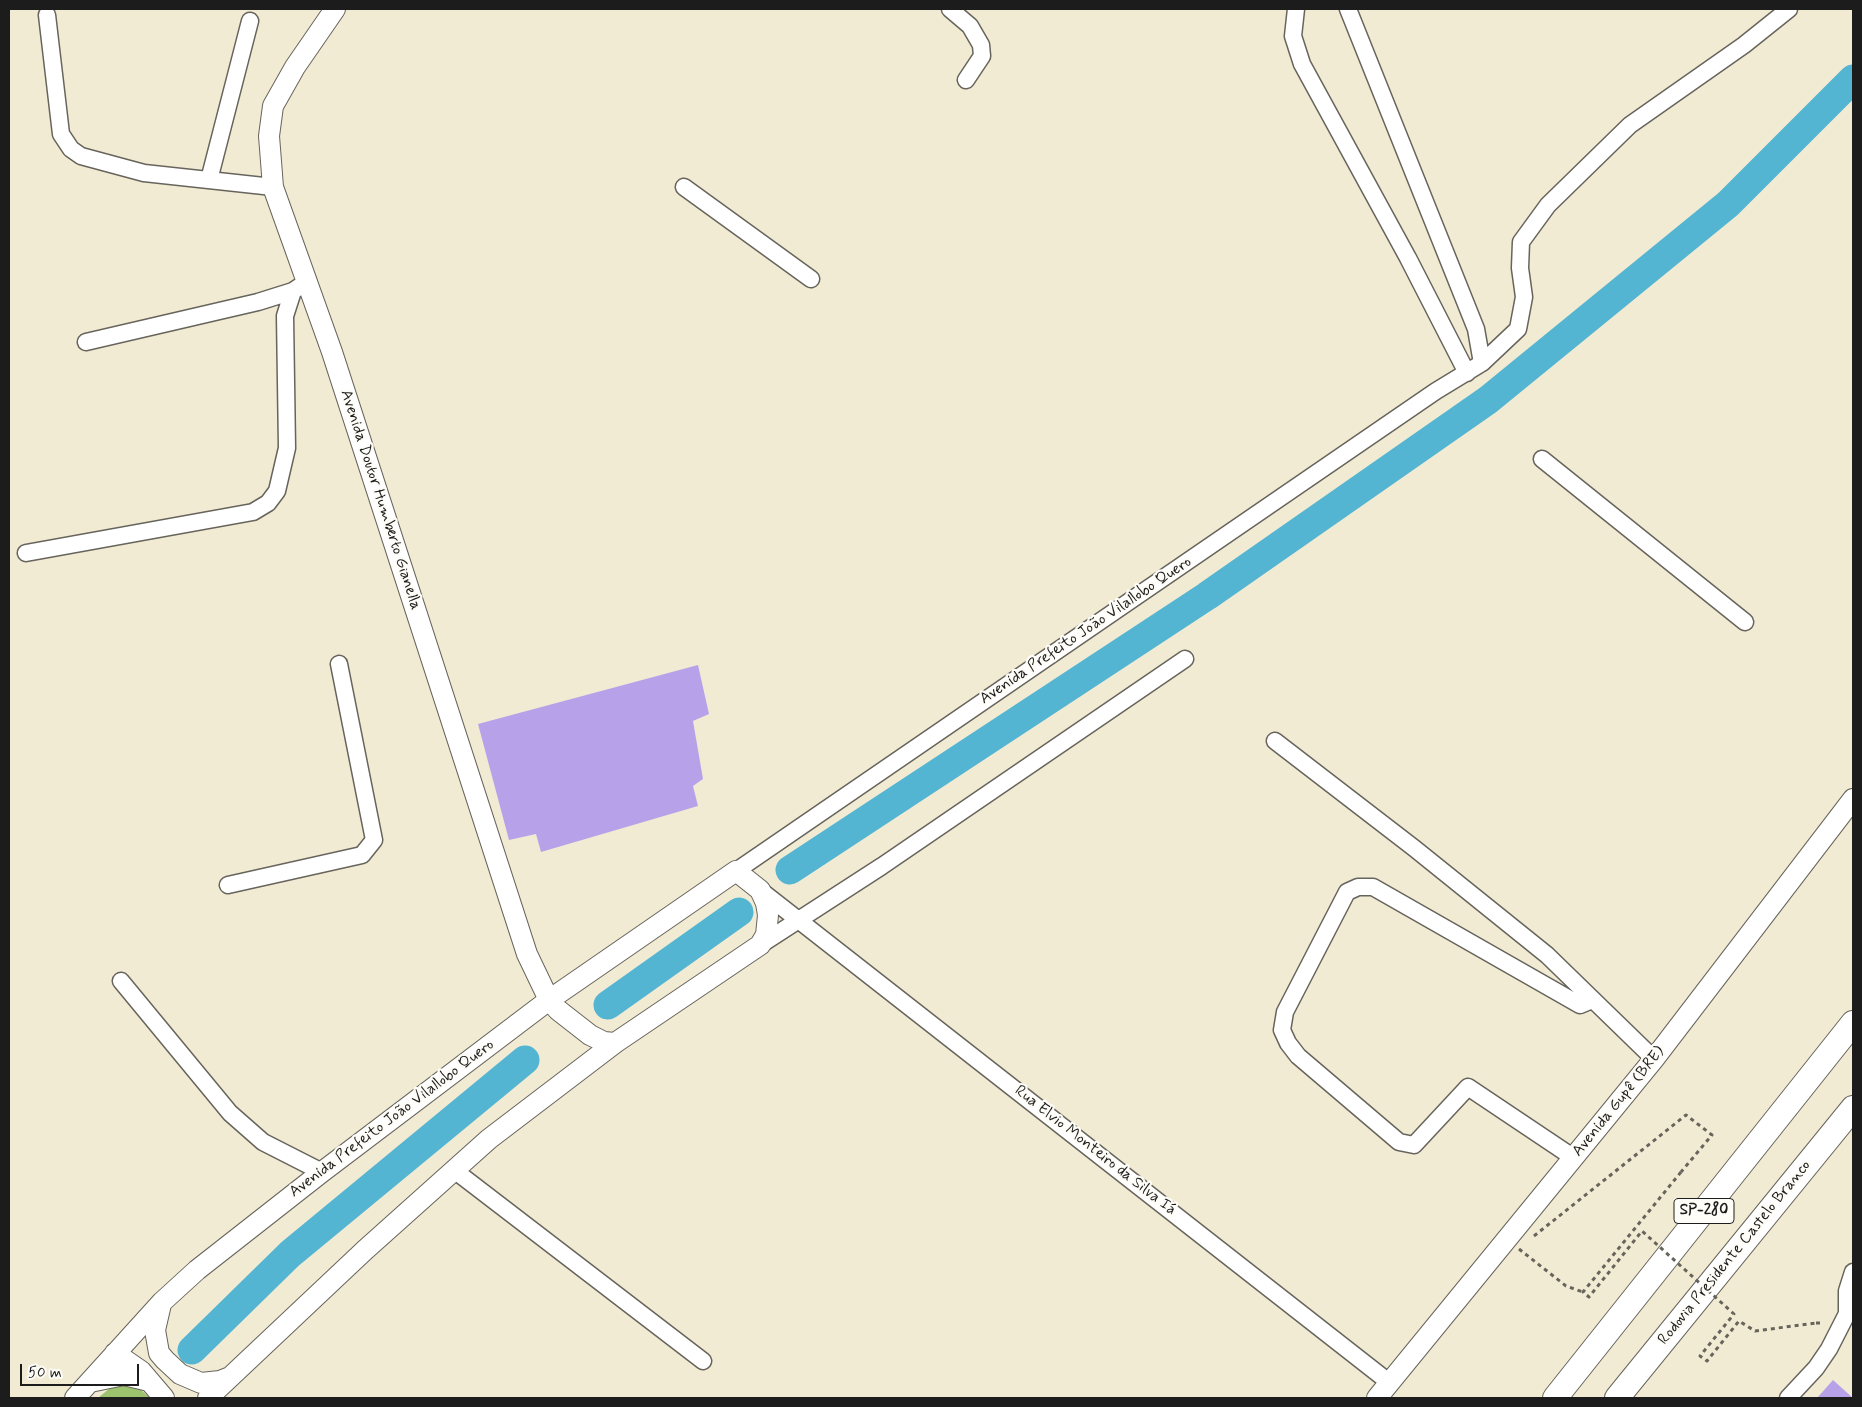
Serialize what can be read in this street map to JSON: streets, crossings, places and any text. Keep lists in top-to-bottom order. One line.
{"streets":{"highway":["SP-280","Rodovia Presidente Castelo Branco"],"main road":["Avenida Doutor Humberto Gianella","Avenida Prefeito João Vilallobo Quero","Avenida Gupê (BRE)"],"street":["Rua Elvio Monteiro da Silva Iá"]},"crossings":[["Avenida Doutor Humberto Gianella","Avenida Prefeito João Vilallobo Quero"],["Avenida Gupê (BRE)","Rua Elvio Monteiro da Silva Iá"]],"scale_bar":"50 m"}
